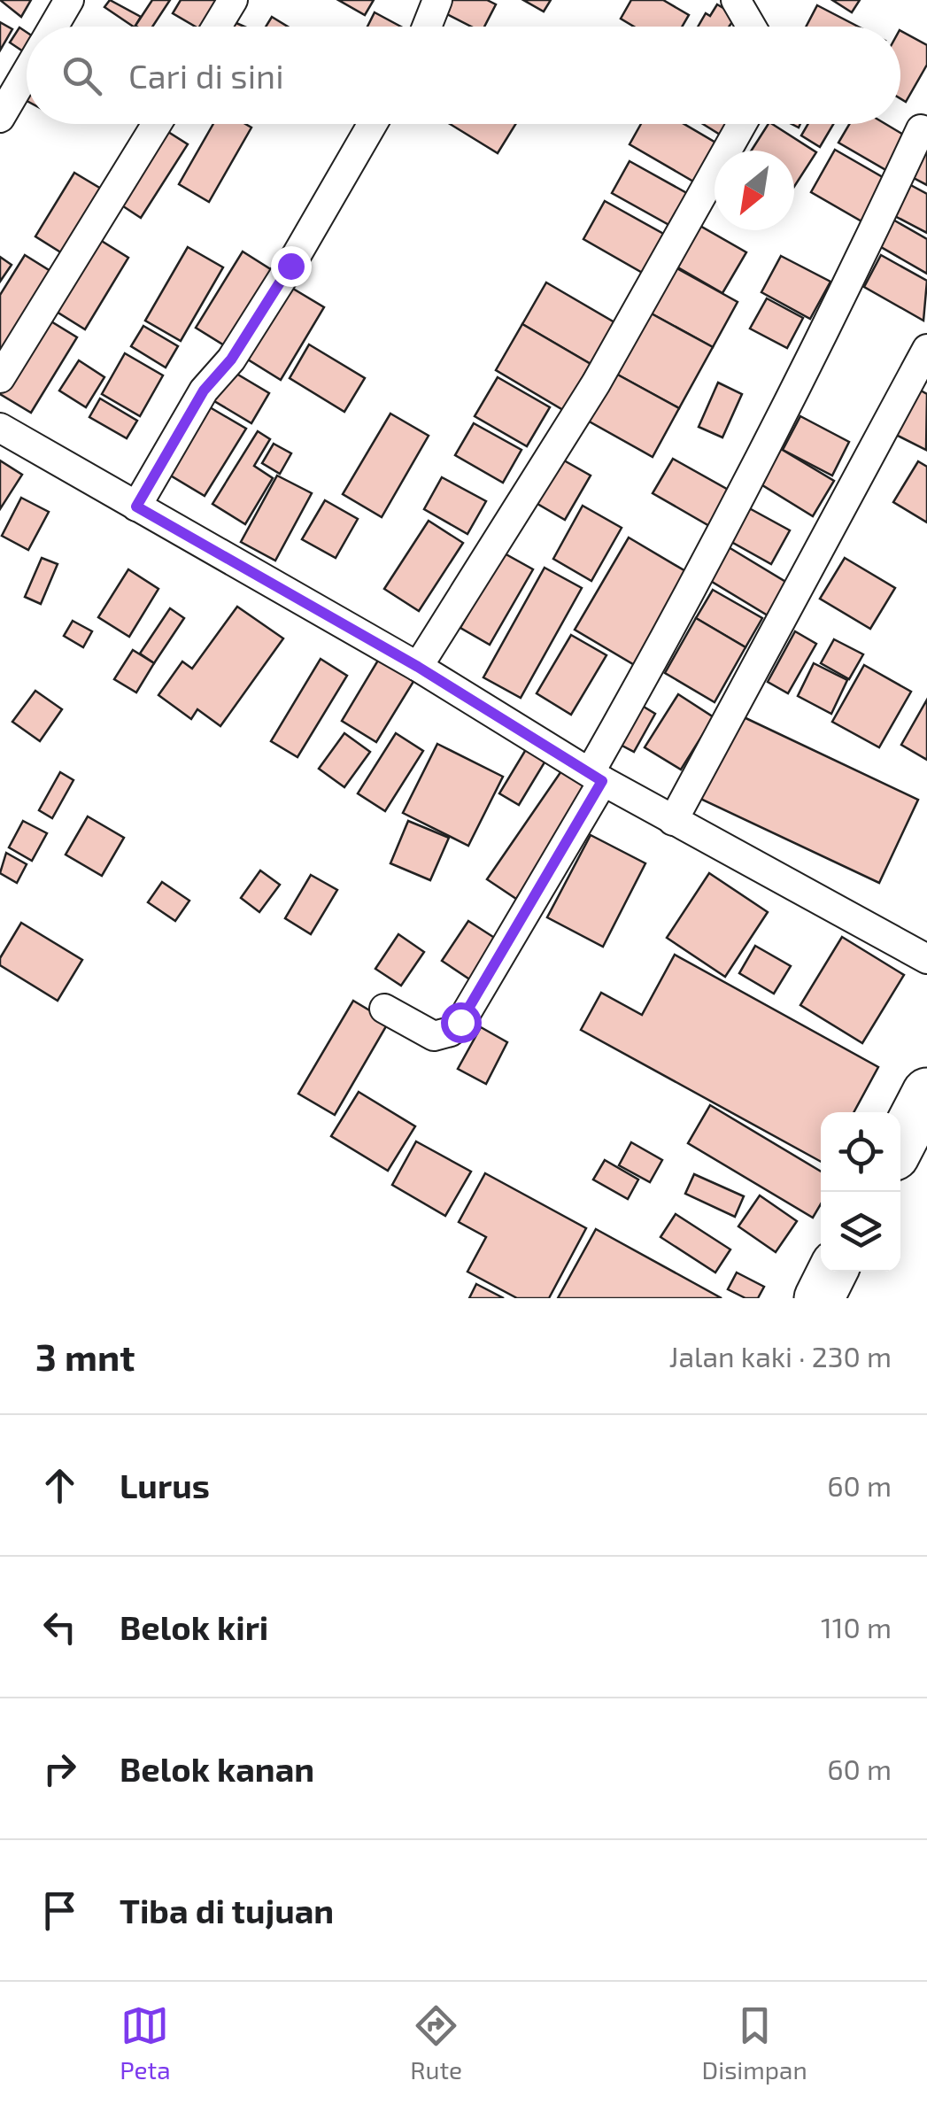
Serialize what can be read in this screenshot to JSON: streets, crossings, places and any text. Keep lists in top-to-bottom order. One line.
{"north":"bottom left","page":{"search":"Cari di sini","heading":["3 mnt","Jalan kaki · 230 m"],"list":[["Lurus","60 m"],["Belok kiri","110 m"],["Belok kanan","60 m"],"Tiba di tujuan"],"nav":["Peta","Rute","Disimpan"]}}
